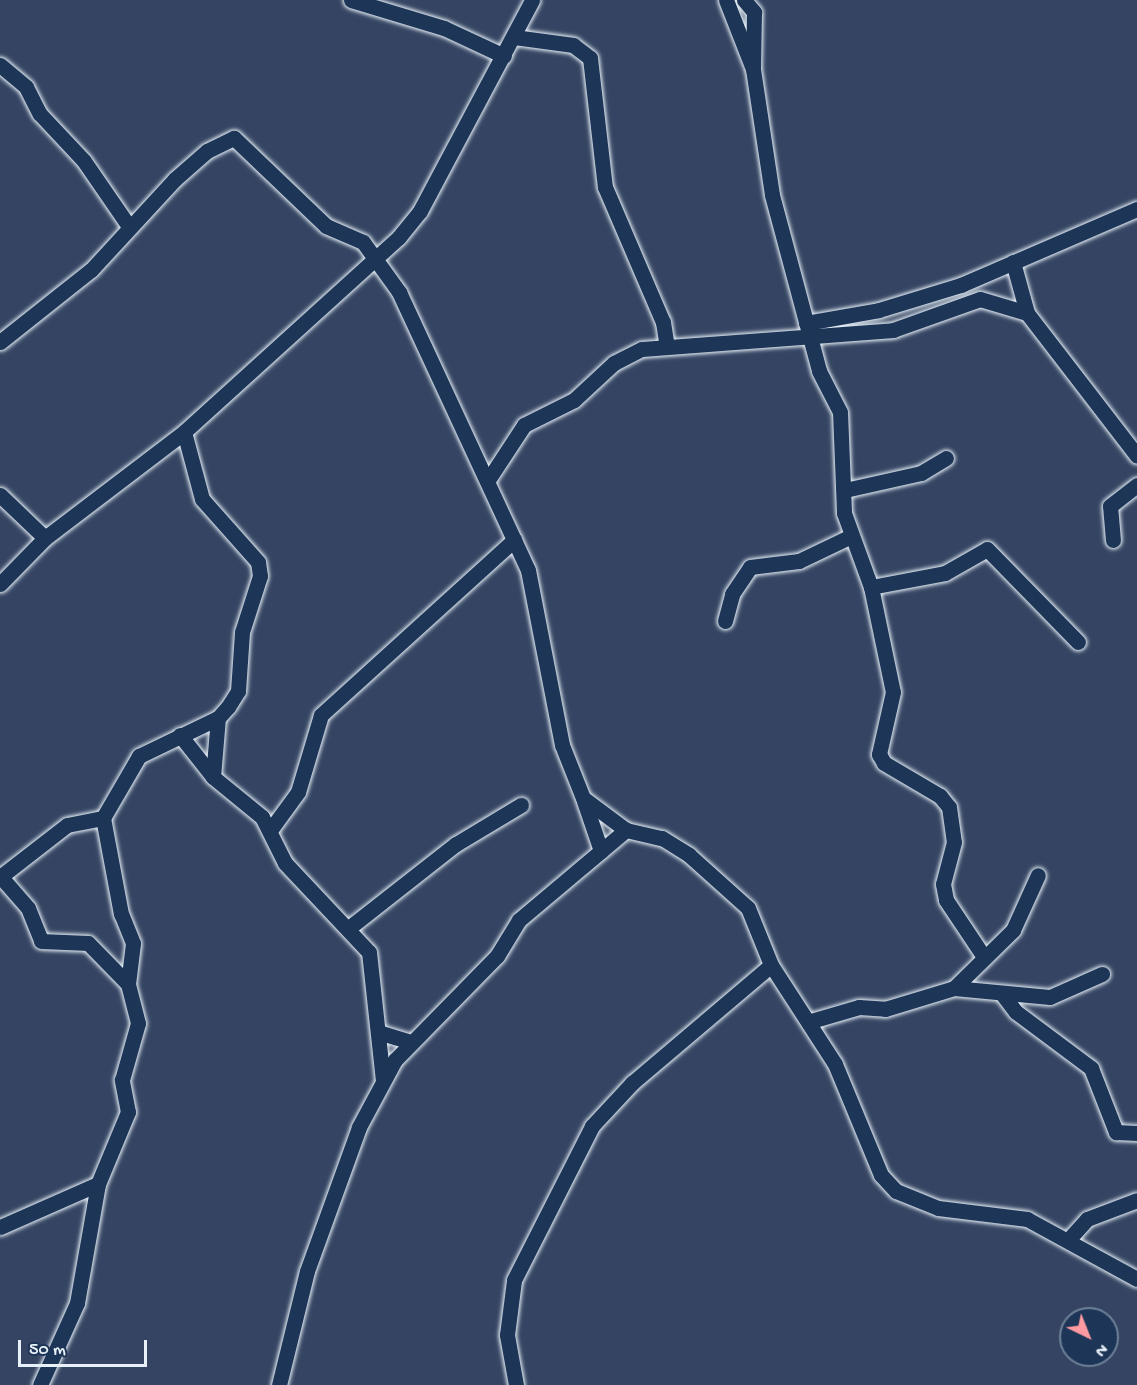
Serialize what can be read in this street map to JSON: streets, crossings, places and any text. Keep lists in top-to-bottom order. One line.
{"scale_bar":"50 m","north":"bottom right"}
